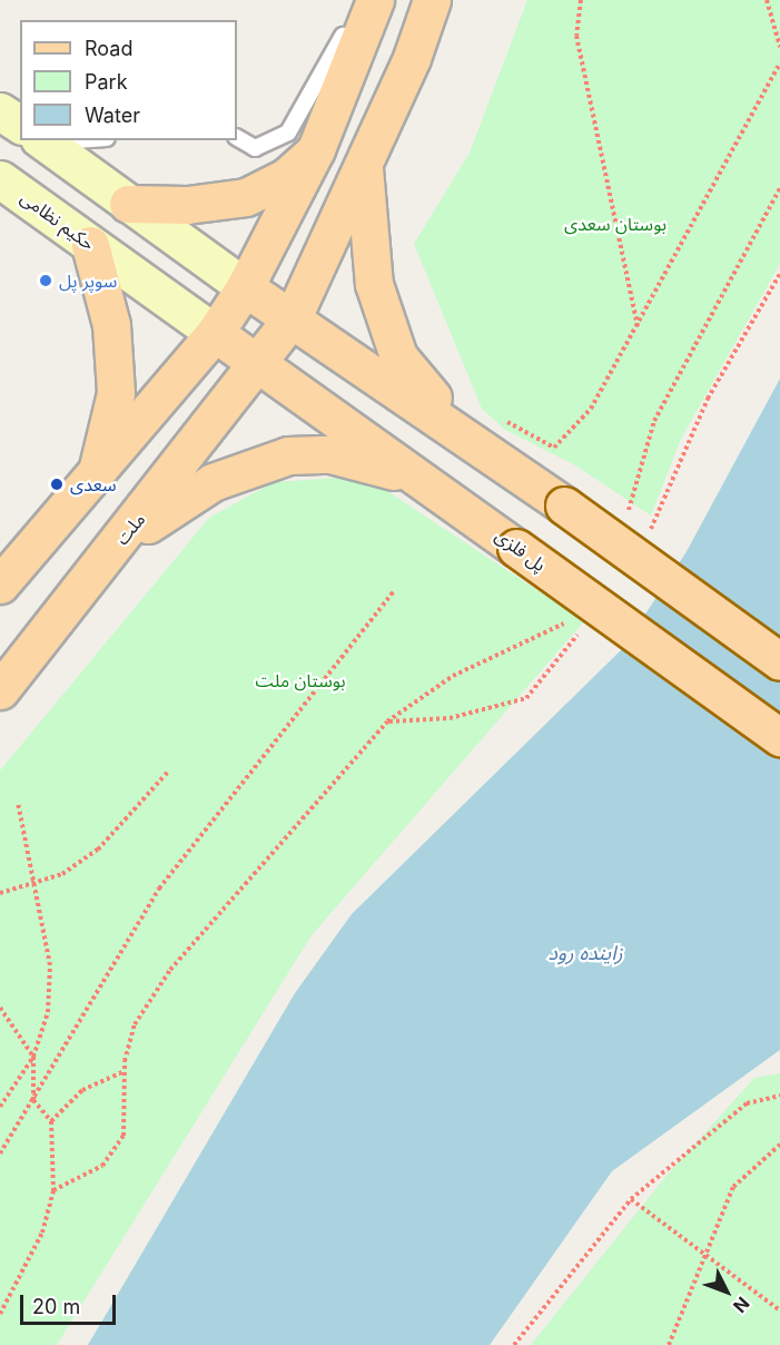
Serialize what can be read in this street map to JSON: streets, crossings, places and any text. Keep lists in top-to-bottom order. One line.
{"streets":{"main road":["حکیم نظامی","ملت","پل فلزی"]},"crossings":[["حکیم نظامی","پل فلزی"],["ملت","پل فلزی"]],"water":["زاینده رود"],"parks":["بوستان سعدی","بوستان ملت"],"places":["سوپر پل","سعدی"],"legend":["Road","Park","Water"],"scale_bar":"20 m","north":"bottom right"}
